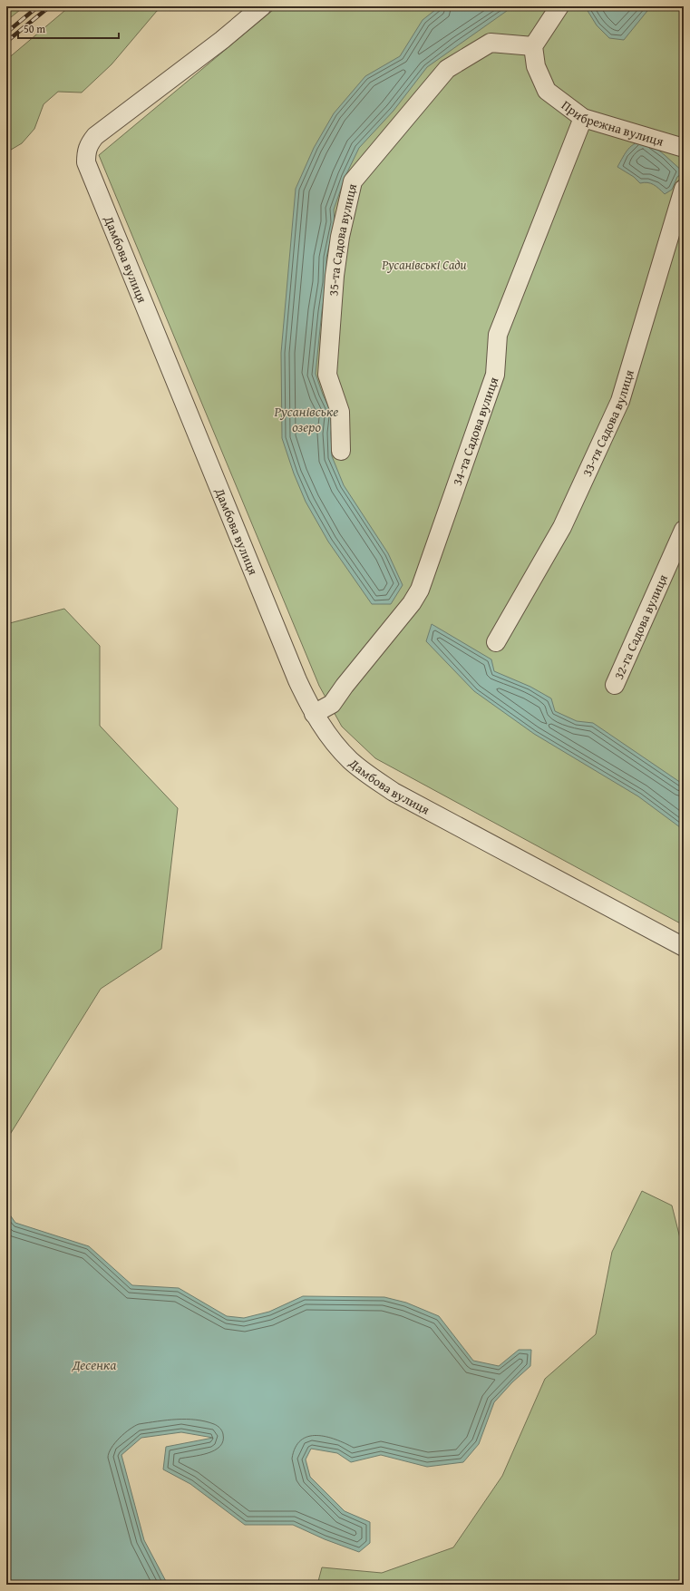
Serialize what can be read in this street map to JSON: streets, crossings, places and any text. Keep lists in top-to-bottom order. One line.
{"streets":{"street":["Прибрежна вулиця","35-та Садова вулиця","Дамбова вулиця","33-тя Садова вулиця","34-та Садова вулиця","32-га Садова вулиця"]},"crossings":[["Прибрежна вулиця","35-та Садова вулиця"],["Прибрежна вулиця","34-та Садова вулиця"],["Дамбова вулиця","34-та Садова вулиця"]],"water":["Русанівське озеро","Десенка"],"parks":["Русанівські Сади"],"scale_bar":"50 m"}
